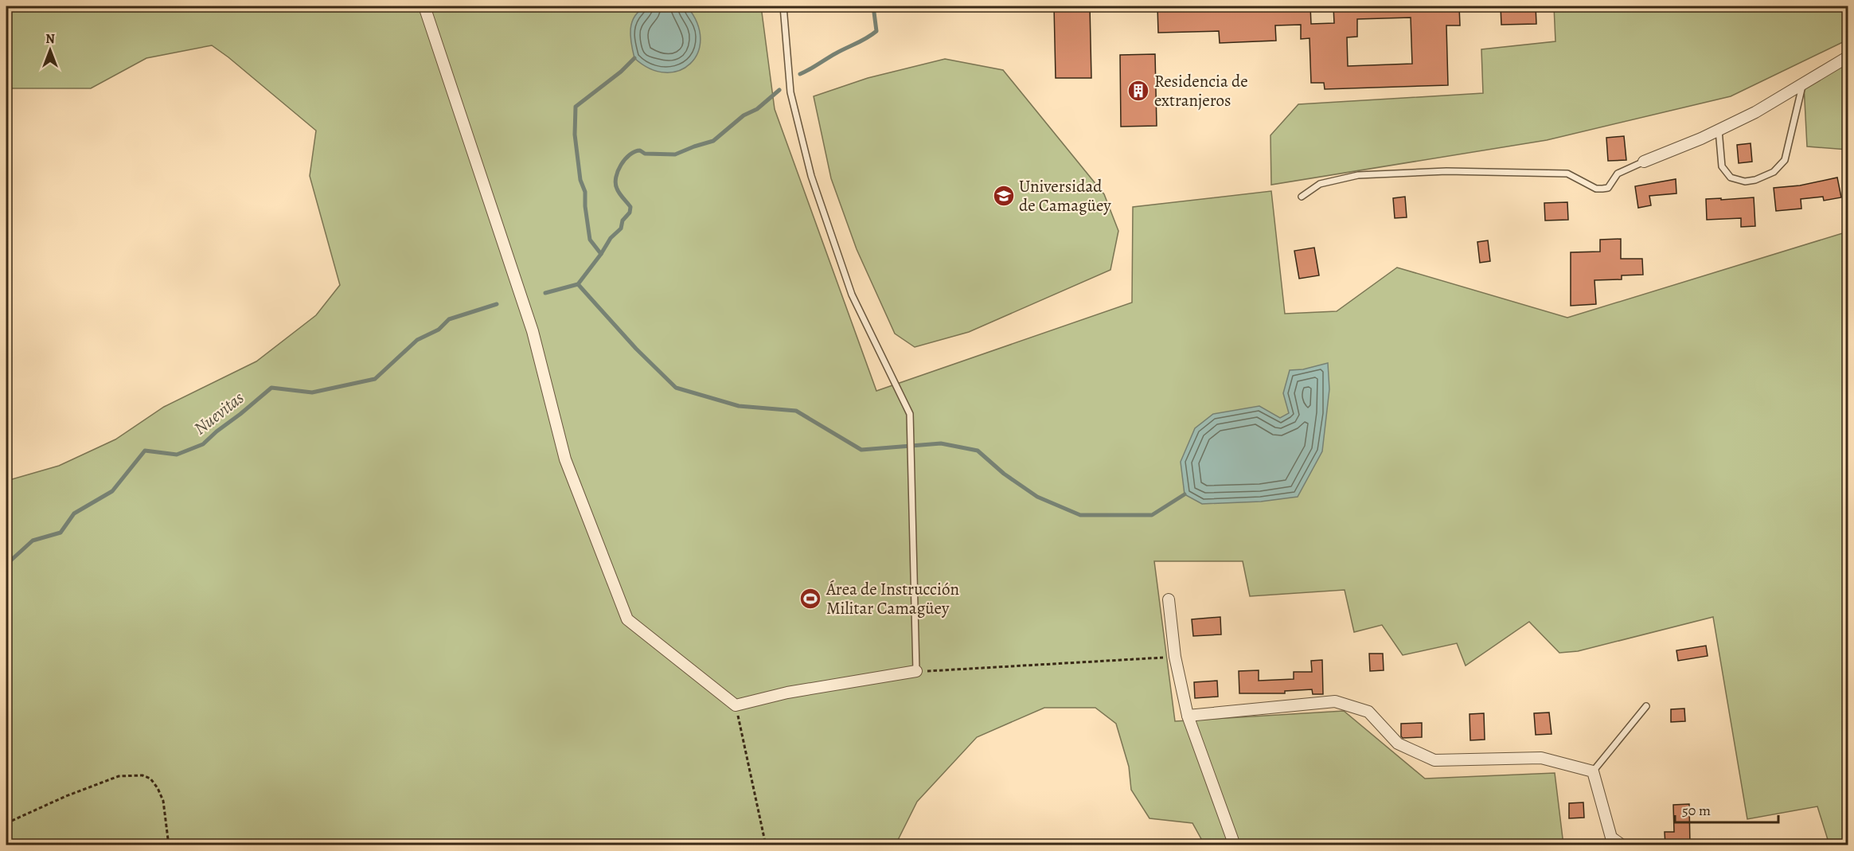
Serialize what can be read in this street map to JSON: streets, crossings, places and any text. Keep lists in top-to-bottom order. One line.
{"water":["Nuevitas"],"places":{"building":["Residencia de extranjeros"],"school or university":["Universidad de Camagüey"],"sports":["Área de Instrucción Militar Camagüey"]},"scale_bar":"50 m","north":"top"}
